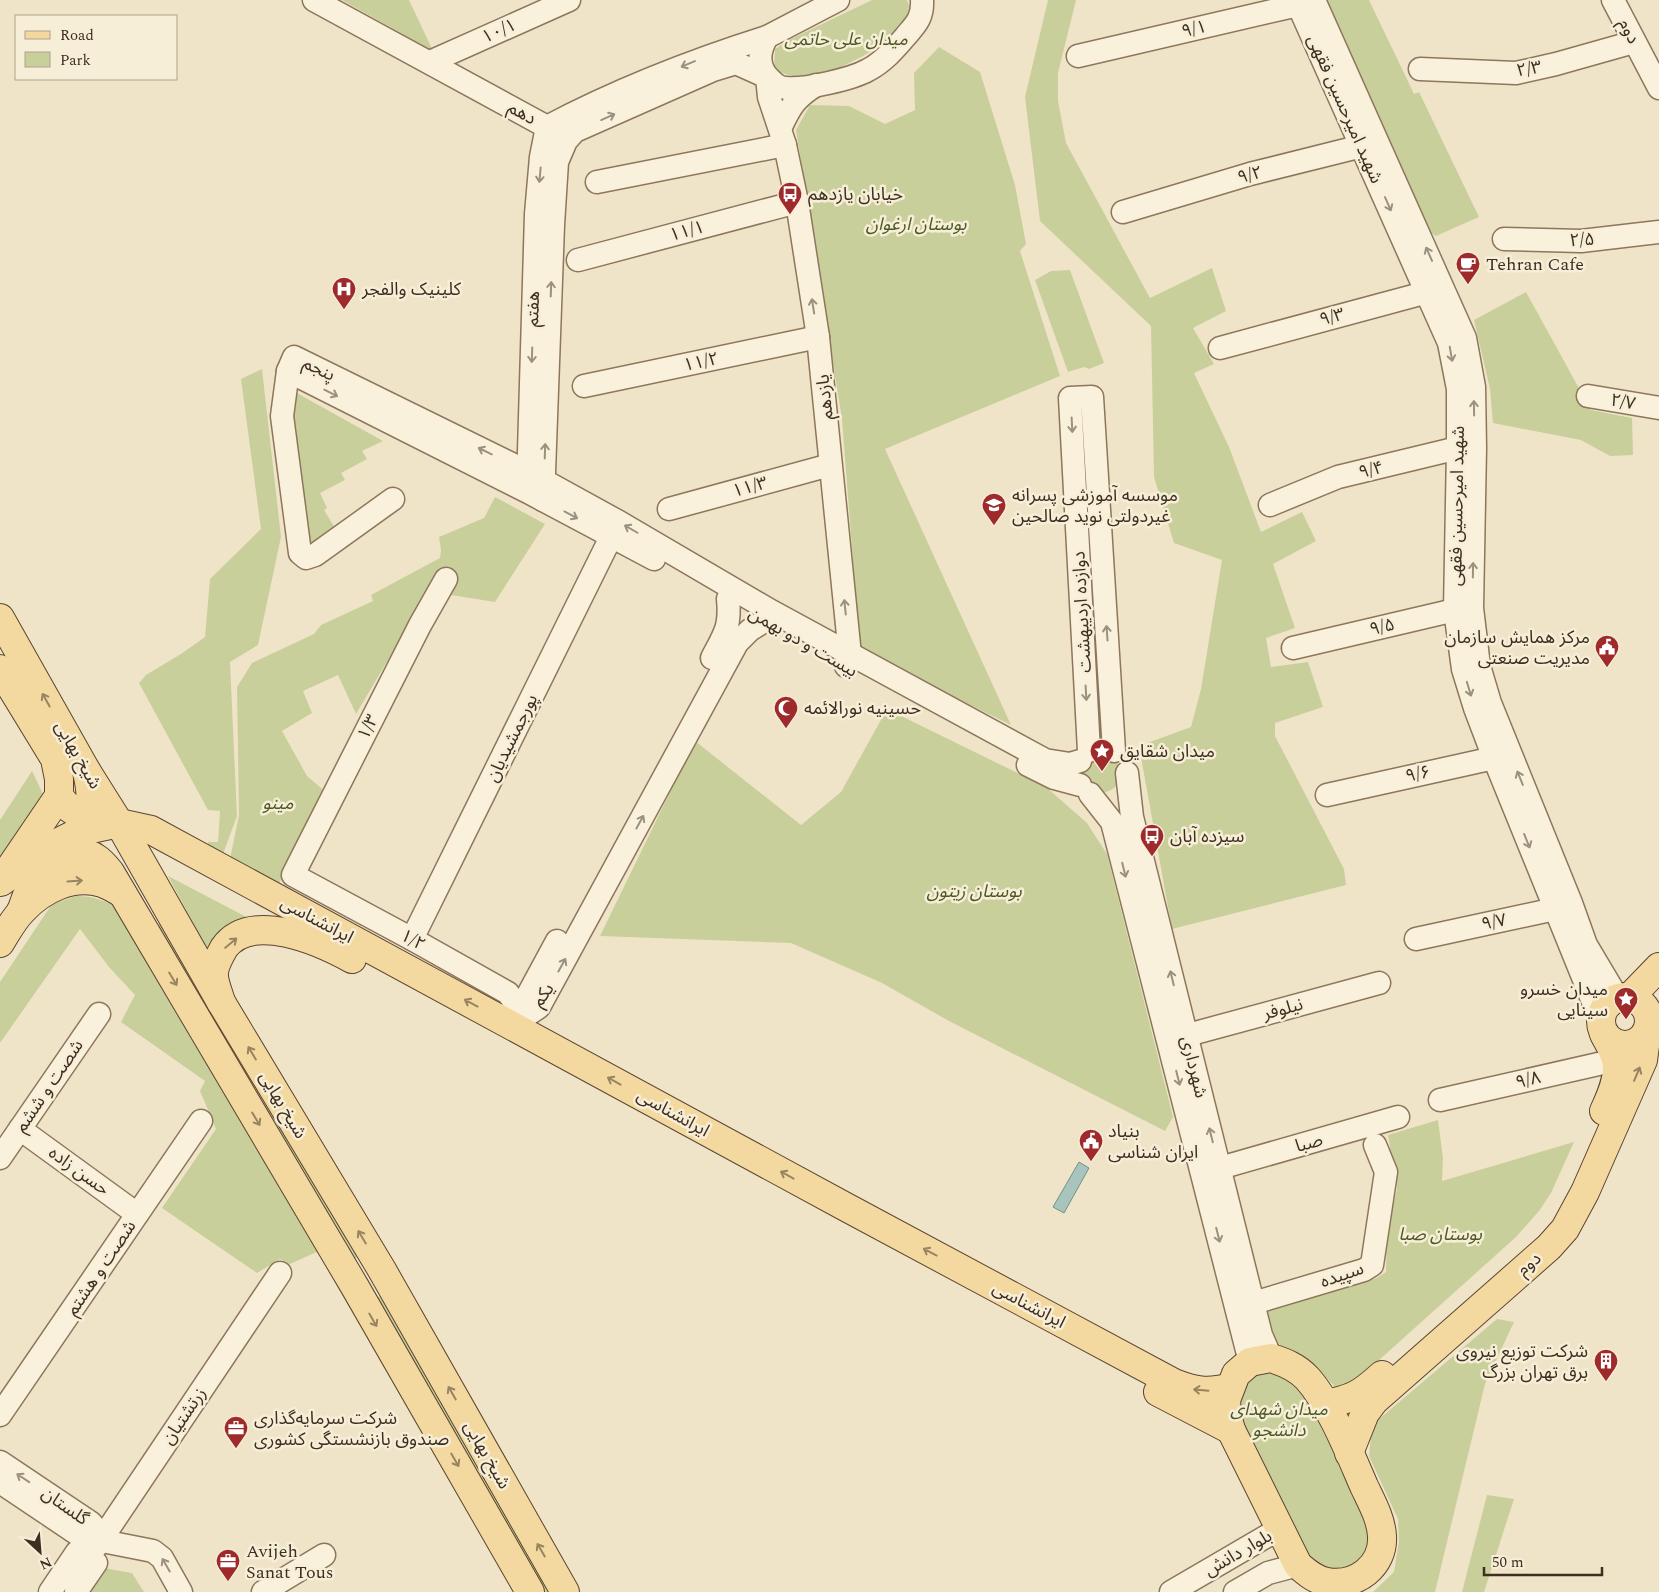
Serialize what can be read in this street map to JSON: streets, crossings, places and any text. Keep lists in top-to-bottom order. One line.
{"streets":{"main road":["دوم","شیخ بهایی","ایرانشناسی"],"street":["۹/۱","۱۰/۱","۲/۳","شهید امیرحسین فقهی","دهم","۹/۲","۱۱/۱","۲/۵","هفتم","۹/۳","۱۱/۲","پنجم","یازدهم","۲/۷","۹/۴","۱۱/۳","دوازده اردیبهشت","۹/۵","بیست و دو بهمن","۱/۳","پورجمشیدیان","۹/۶","۹/۷","۱/۲","یکم","نیلوفر","شهرداری","۹/۸","شصت و ششم","صبا","حسن زاده","شصت و هشتم","سپیده","زرتشتیان","گلستان","بلوار دانش"]},"crossings":[["۹/۱","شهید امیرحسین فقهی"],["۱۰/۱","دهم"],["دوم","۲/۳"],["دوم","شهید امیرحسین فقهی"],["دوم","۹/۸"],["شهید امیرحسین فقهی","۹/۲"],["شهید امیرحسین فقهی","۹/۳"],["شهید امیرحسین فقهی","۹/۴"],["شهید امیرحسین فقهی","۹/۵"],["شهید امیرحسین فقهی","۹/۶"],["شهید امیرحسین فقهی","۹/۷"],["دهم","هفتم"],["۱۱/۱","یازدهم"],["هفتم","پنجم"],["هفتم","بیست و دو بهمن"],["۱۱/۲","یازدهم"],["پنجم","بیست و دو بهمن"],["یازدهم","۱۱/۳"],["یازدهم","بیست و دو بهمن"],["دوازده اردیبهشت","بیست و دو بهمن"],["دوازده اردیبهشت","شهرداری"],["بیست و دو بهمن","پورجمشیدیان"],["بیست و دو بهمن","یکم"],["بیست و دو بهمن","شهرداری"],["۱/۳","۱/۲"],["پورجمشیدیان","۱/۲"],["شیخ بهایی","ایرانشناسی"],["ایرانشناسی","۱/۲"],["ایرانشناسی","یکم"],["۱/۲","یکم"],["نیلوفر","شهرداری"],["شهرداری","صبا"],["شهرداری","سپیده"],["شصت و ششم","حسن زاده"],["حسن زاده","شصت و هشتم"],["زرتشتیان","گلستان"]],"one_way":["دوم","یازدهم"],"parks":["میدان علی حاتمی","بوستان ارغوان","مینو","بوستان زیتون","بوستان صبا","میدان شهدای دانشجو"],"places":{"bus stop":["خیابان یازدهم","سیزده آبان"],"cafe":["Tehran Cafe"],"hospital":["کلینیک والفجر"],"school or university":["موسسه آموزشی پسرانه غیردولتی نوید صالحین"],"public building":["مرکز همایش سازمان مدیریت صنعتی","بنیاد ایران شناسی"],"mosque":["حسینیه نورالائمه"],"place":["میدان شقایق","میدان خسرو سینایی"],"building":["شرکت توزیع نیروی برق تهران بزرگ"],"office":["شرکت سرمایه‌گذاری صندوق بازنشستگی کشوری","Avijeh Sanat Tous"]},"legend":["Road","Park"],"scale_bar":"50 m","north":"bottom right"}
